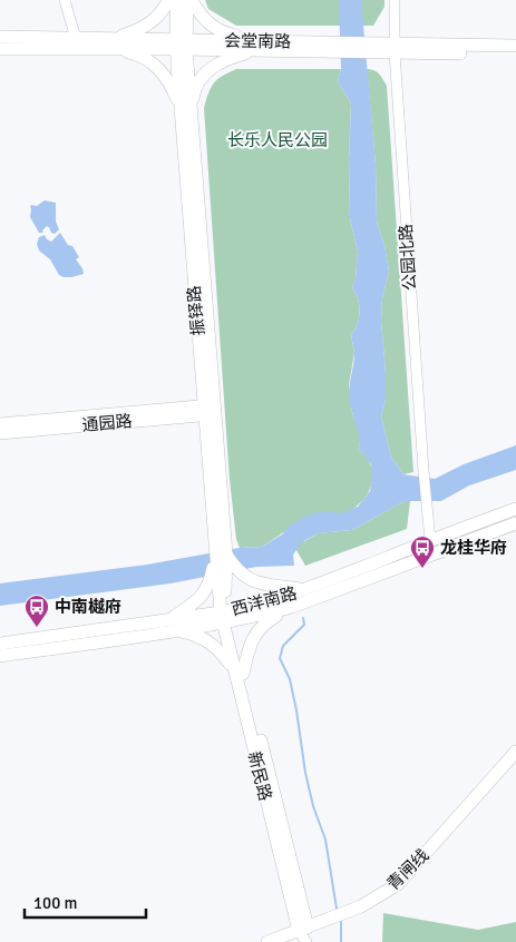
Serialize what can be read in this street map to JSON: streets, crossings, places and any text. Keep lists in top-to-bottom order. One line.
{"streets":{"main road":["会堂南路","振铎路","通园路","西洋南路","新民路","青闸线"],"street":["公园北路"]},"crossings":[["会堂南路","公园北路"],["会堂南路","振铎路"],["公园北路","西洋南路"],["振铎路","通园路"],["振铎路","西洋南路"],["振铎路","新民路"],["西洋南路","新民路"],["新民路","青闸线"]],"parks":["长乐人民公园"],"places":{"bus stop":["龙桂华府","中南樾府"]},"scale_bar":"100 m"}
